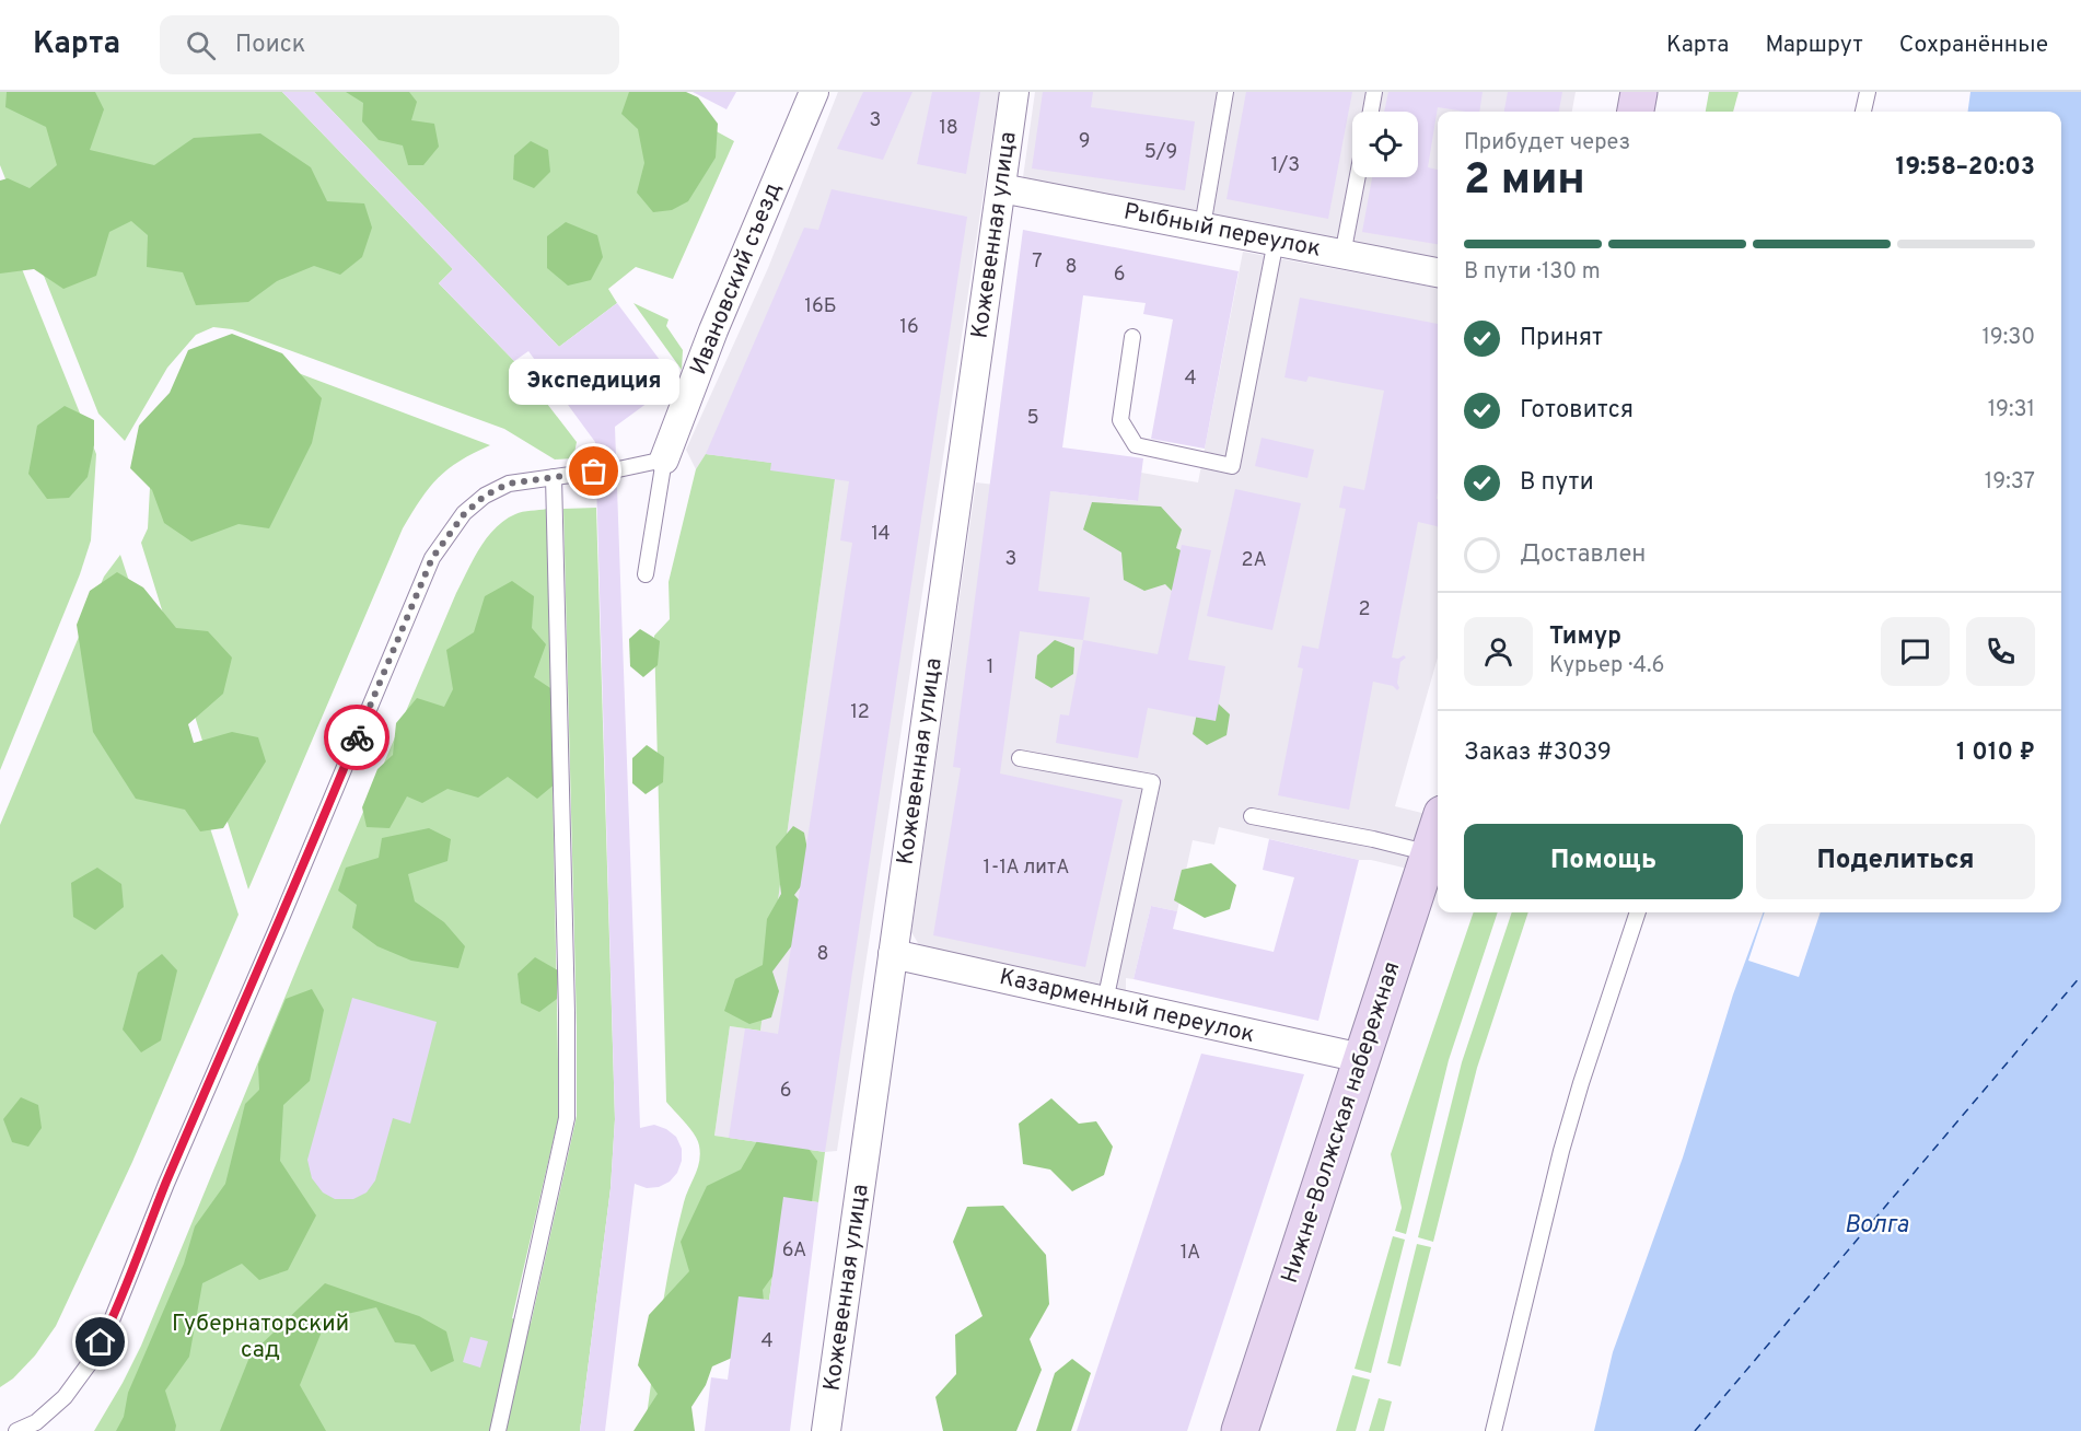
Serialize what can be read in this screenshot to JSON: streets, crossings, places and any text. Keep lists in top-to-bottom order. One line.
{"streets":{"main road":["Нижне-Волжская набережная"],"street":["Рыбный переулок","Кожевенная улица","Ивановский съезд","Казарменный переулок"]},"crossings":[["Рыбный переулок","Кожевенная улица"],["Кожевенная улица","Казарменный переулок"],["Казарменный переулок","Нижне-Волжская набережная"]],"water":["Волга"],"parks":["Губернаторский сад"],"places":["Экспедиция"],"house_numbers":["3","18","9","5/9","1/3","7","8","6","16Б","16","4","5","14","3","2А","2","1","12","1-1А литА","8","6","6А","1А","4"],"page":{"header":"Карта","search":"Поиск","nav":["Карта","Маршрут","Сохранённые"],"heading":["2 мин","Прибудет через","19:58–20:03"],"panel":["Тимур","Курьер · 4.6","Заказ #3039","1 010 ₽"],"bar":"В пути · 130 m","list":[["Принят","19:30"],["Готовится","19:31"],["В пути","19:37"],"Доставлен"],"bubble":"Экспедиция","buttons":["Помощь","Поделиться"]}}
